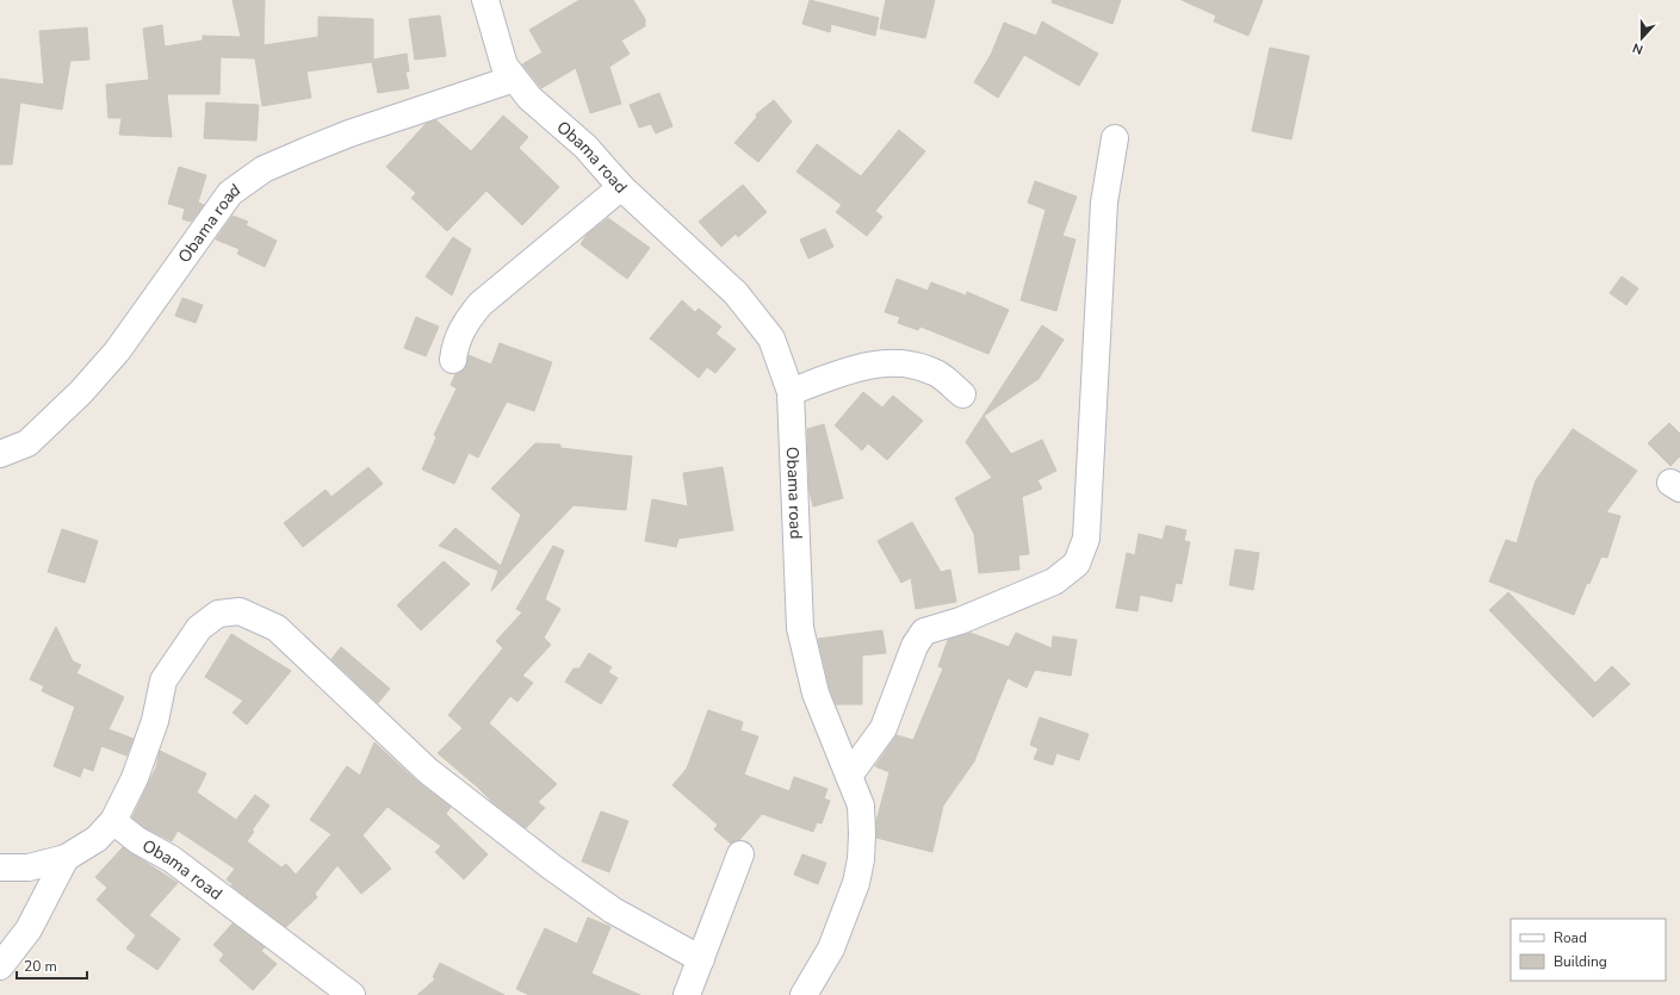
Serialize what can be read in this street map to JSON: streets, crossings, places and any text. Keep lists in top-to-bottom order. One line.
{"streets":{"street":["Obama road"]},"legend":["Road","Building"],"scale_bar":"20 m","north":"bottom"}
